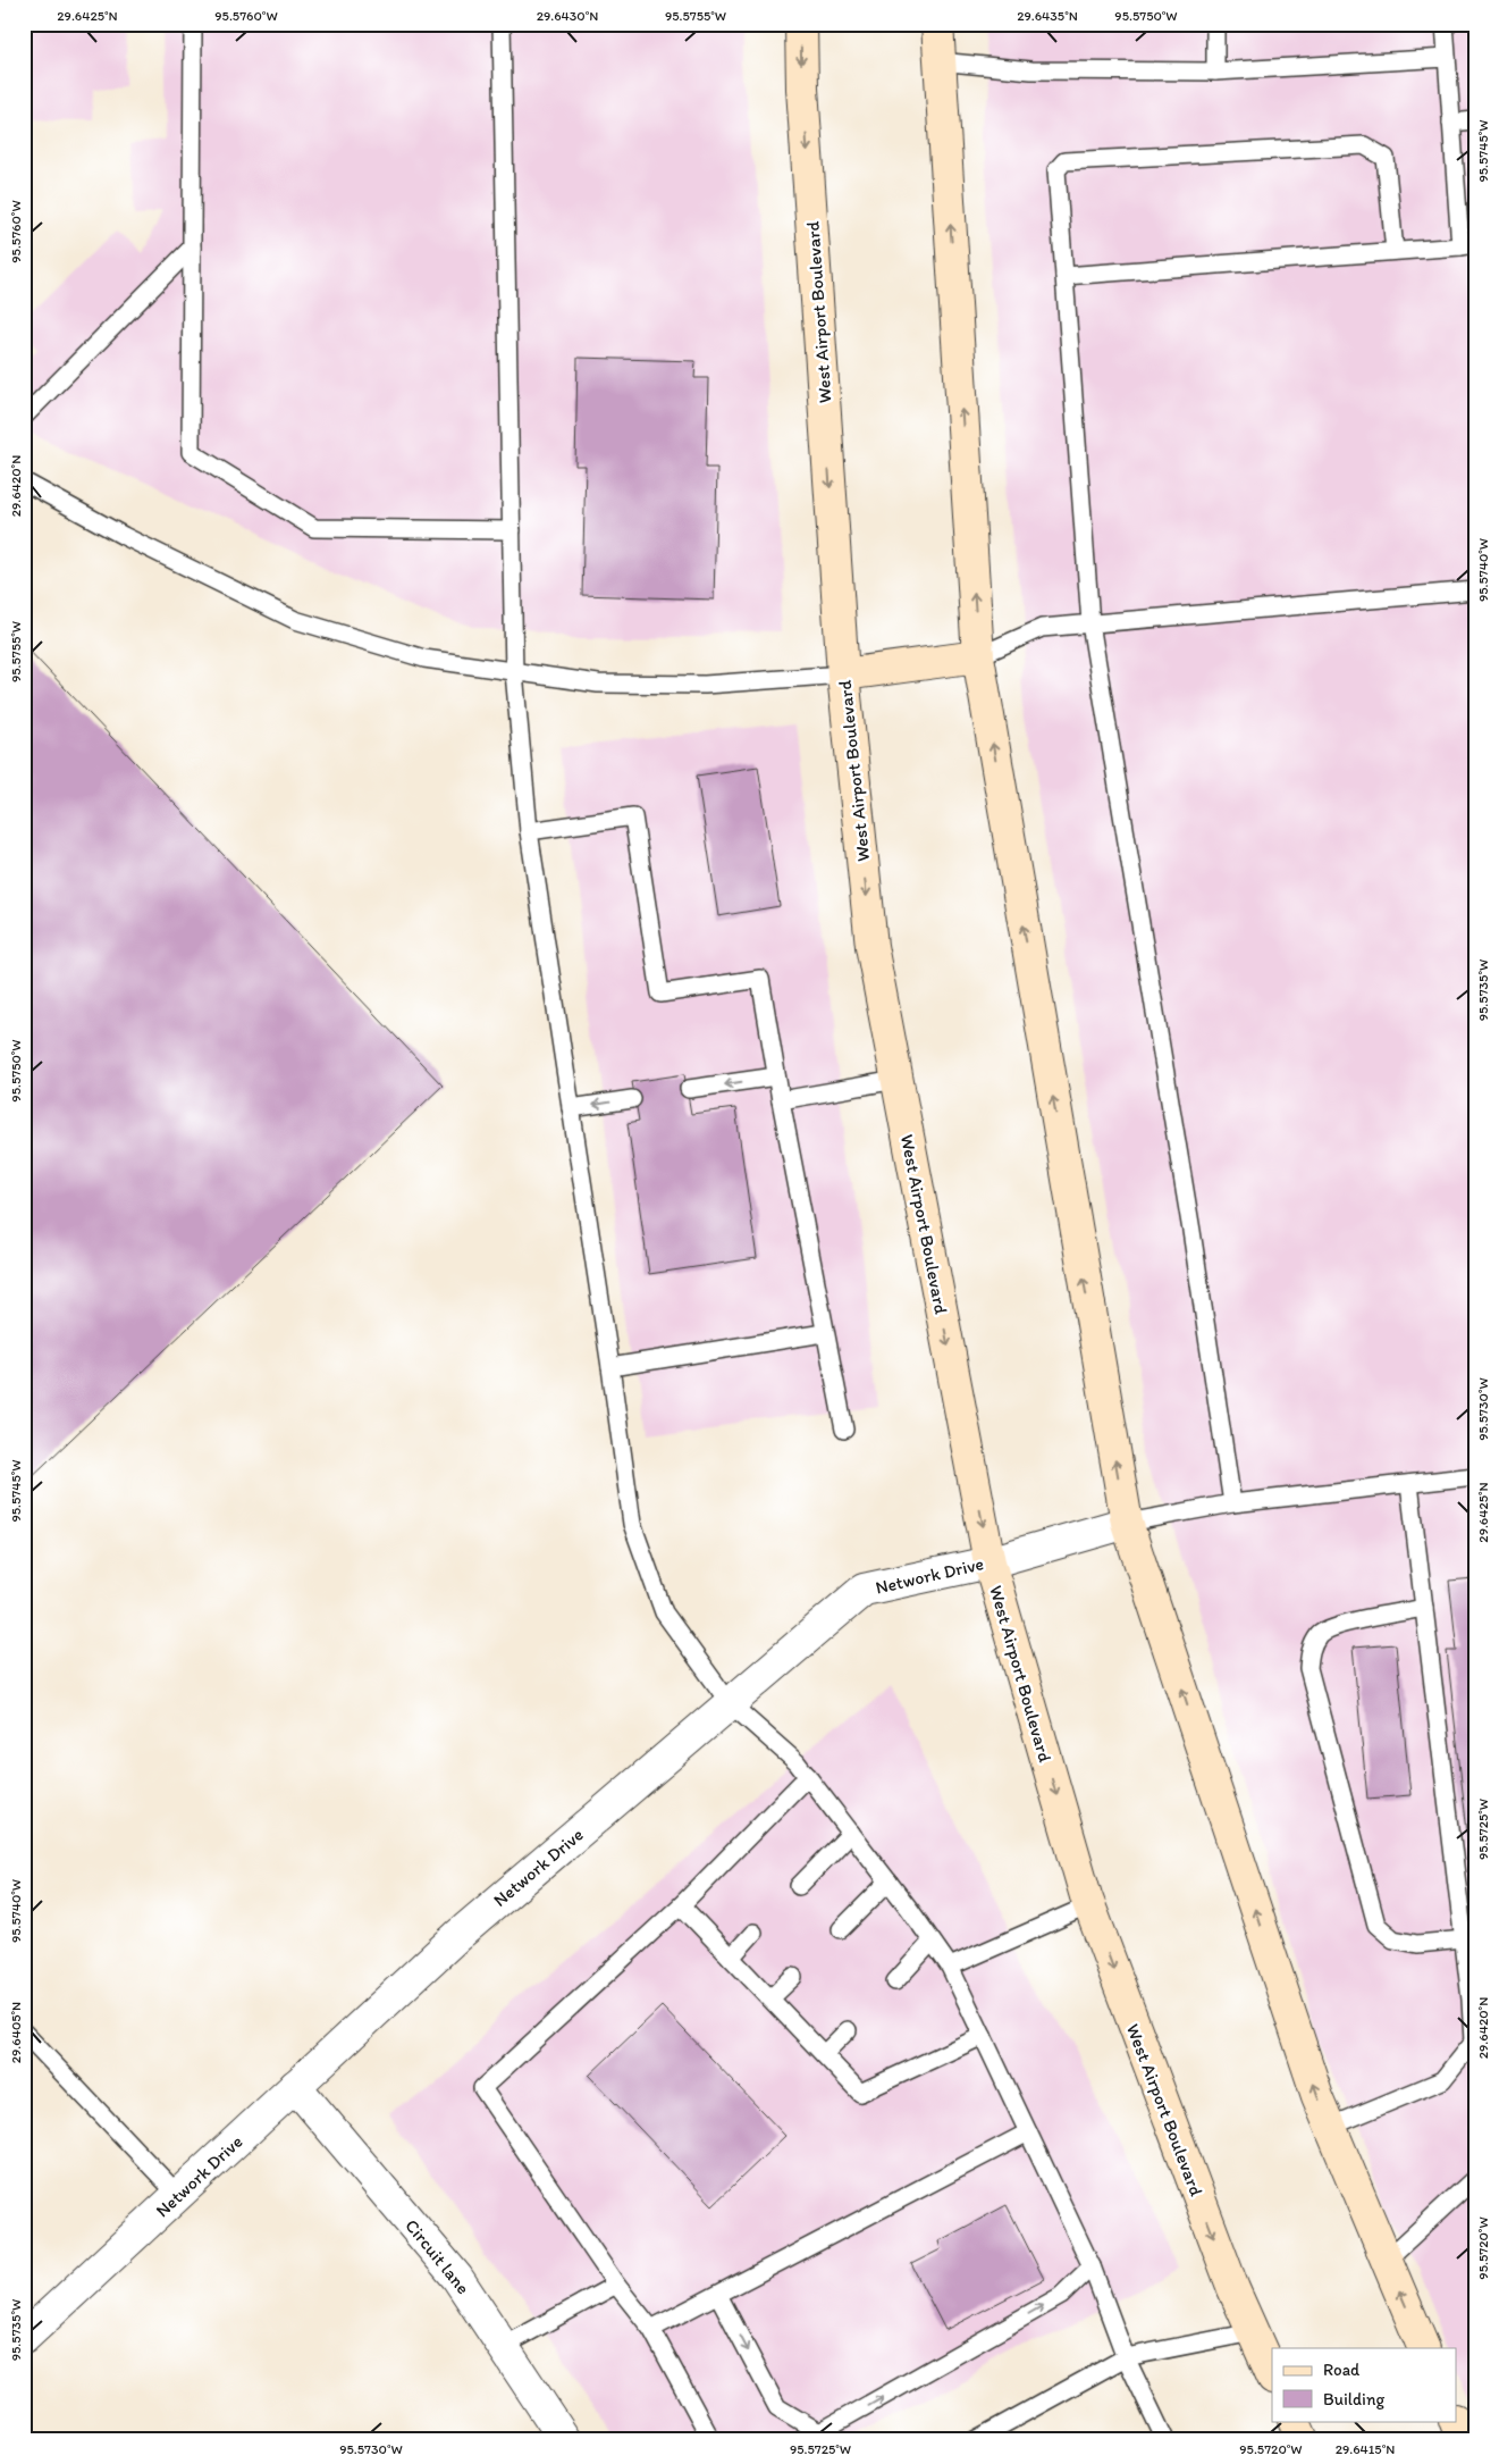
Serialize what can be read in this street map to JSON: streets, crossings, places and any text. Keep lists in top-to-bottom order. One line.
{"streets":{"main road":["West Airport Boulevard"],"street":["Network Drive","Circuit lane"]},"crossings":[["West Airport Boulevard","Network Drive"],["Network Drive","Circuit lane"]],"legend":["Road","Building"],"coordinates":["29.6425°N","95.5760°W","29.6430°N","95.5755°W","29.6435°N","95.5750°W","95.5745°W","29.6420°N","95.5740°W","95.5735°W","95.5730°W","95.5725°W","29.6405°N","95.5720°W","29.6415°N"]}
